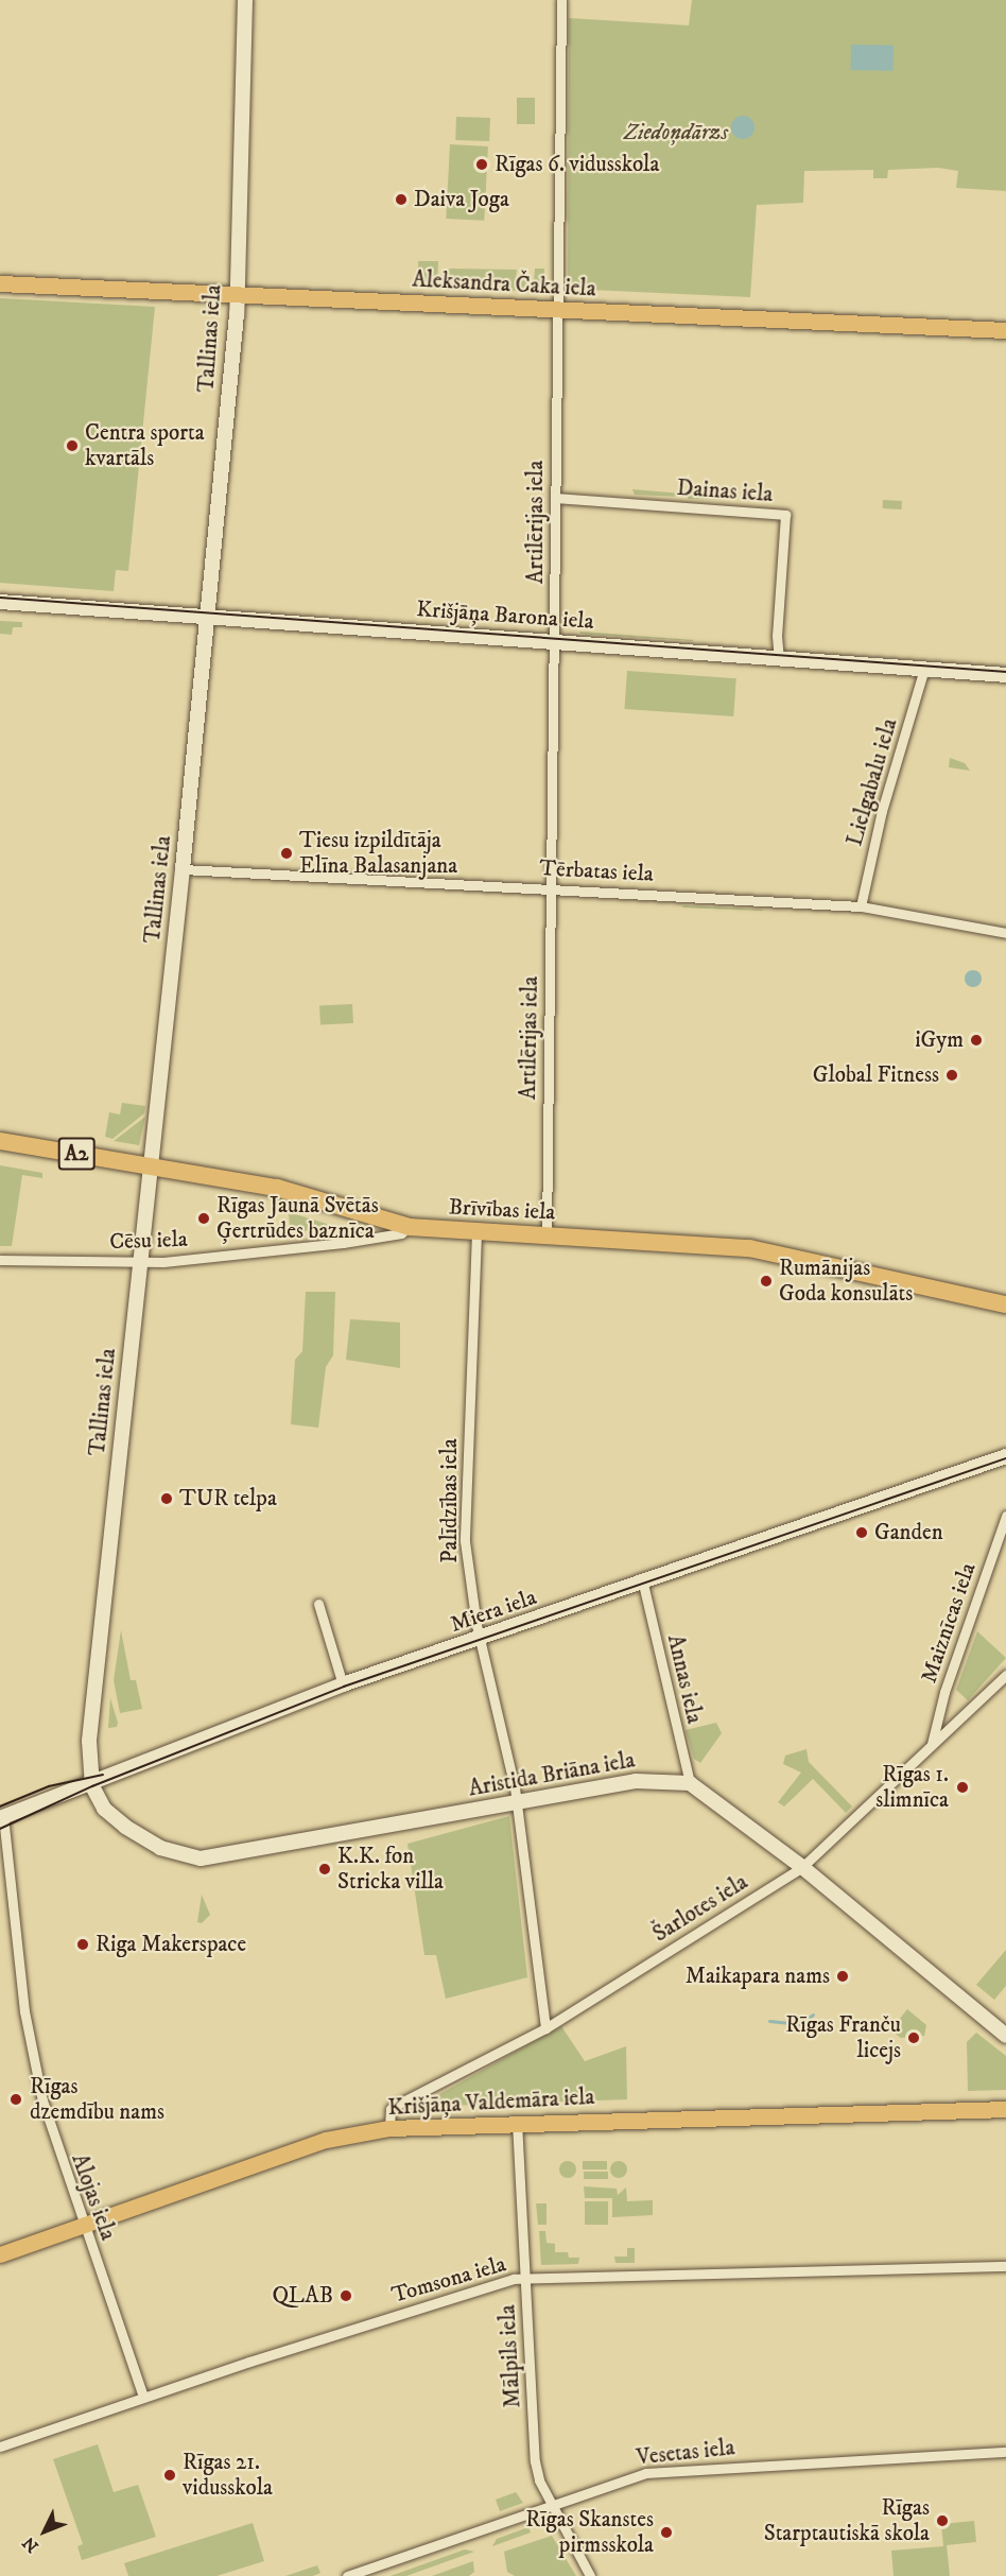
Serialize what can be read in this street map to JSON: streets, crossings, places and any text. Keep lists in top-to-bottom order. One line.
{"streets":{"highway":["A2","Brīvības iela"],"main road":["Aleksandra Čaka iela","Krišjāņa Valdemāra iela"],"street":["Tallinas iela","Dainas iela","Artilērijas iela","Krišjāņa Barona iela","Lielgabalu iela","Tērbatas iela","Cēsu iela","Palīdzības iela","Miera iela","Maiznīcas iela","Annas iela","Aristida Briāna iela","Šarlotes iela","Alojas iela","Tomsona iela","Mālpils iela","Vesetas iela"]},"crossings":[["Aleksandra Čaka iela","Tallinas iela"],["Aleksandra Čaka iela","Artilērijas iela"],["Tallinas iela","Krišjāņa Barona iela"],["Tallinas iela","Tērbatas iela"],["Tallinas iela","Brīvības iela"],["Tallinas iela","Cēsu iela"],["Tallinas iela","Miera iela"],["Tallinas iela","Aristida Briāna iela"],["Dainas iela","Artilērijas iela"],["Dainas iela","Krišjāņa Barona iela"],["Artilērijas iela","Krišjāņa Barona iela"],["Artilērijas iela","Tērbatas iela"],["Artilērijas iela","Brīvības iela"],["Krišjāņa Barona iela","Lielgabalu iela"],["Lielgabalu iela","Tērbatas iela"],["Brīvības iela","Cēsu iela"],["Brīvības iela","Palīdzības iela"],["Palīdzības iela","Miera iela"],["Palīdzības iela","Aristida Briāna iela"],["Palīdzības iela","Šarlotes iela"],["Miera iela","Annas iela"],["Miera iela","Aristida Briāna iela"],["Miera iela","Alojas iela"],["Maiznīcas iela","Šarlotes iela"],["Annas iela","Aristida Briāna iela"],["Šarlotes iela","Krišjāņa Valdemāra iela"],["Krišjāņa Valdemāra iela","Alojas iela"],["Krišjāņa Valdemāra iela","Mālpils iela"],["Alojas iela","Tomsona iela"],["Tomsona iela","Mālpils iela"],["Mālpils iela","Vesetas iela"]],"parks":["Ziedoņdārzs"],"places":["Rīgas 6. vidusskola","Daiva Joga","Centra sporta kvartāls","Tiesu izpildītāja Elīna Balasanjana","iGym","Global Fitness","Rīgas Jaunā Svētās Ģertrūdes baznīca","Rumānijas Goda konsulāts","TUR telpa","Ganden","Rīgas 1. slimnīca","K.K. fon Stricka villa","Riga Makerspace","Maikapara nams","Rīgas Franču licejs","Rīgas dzemdību nams","QLAB","Rīgas 21. vidusskola","Rīgas Starptautiskā skola","Rīgas Skanstes pirmsskola"],"north":"bottom left"}
